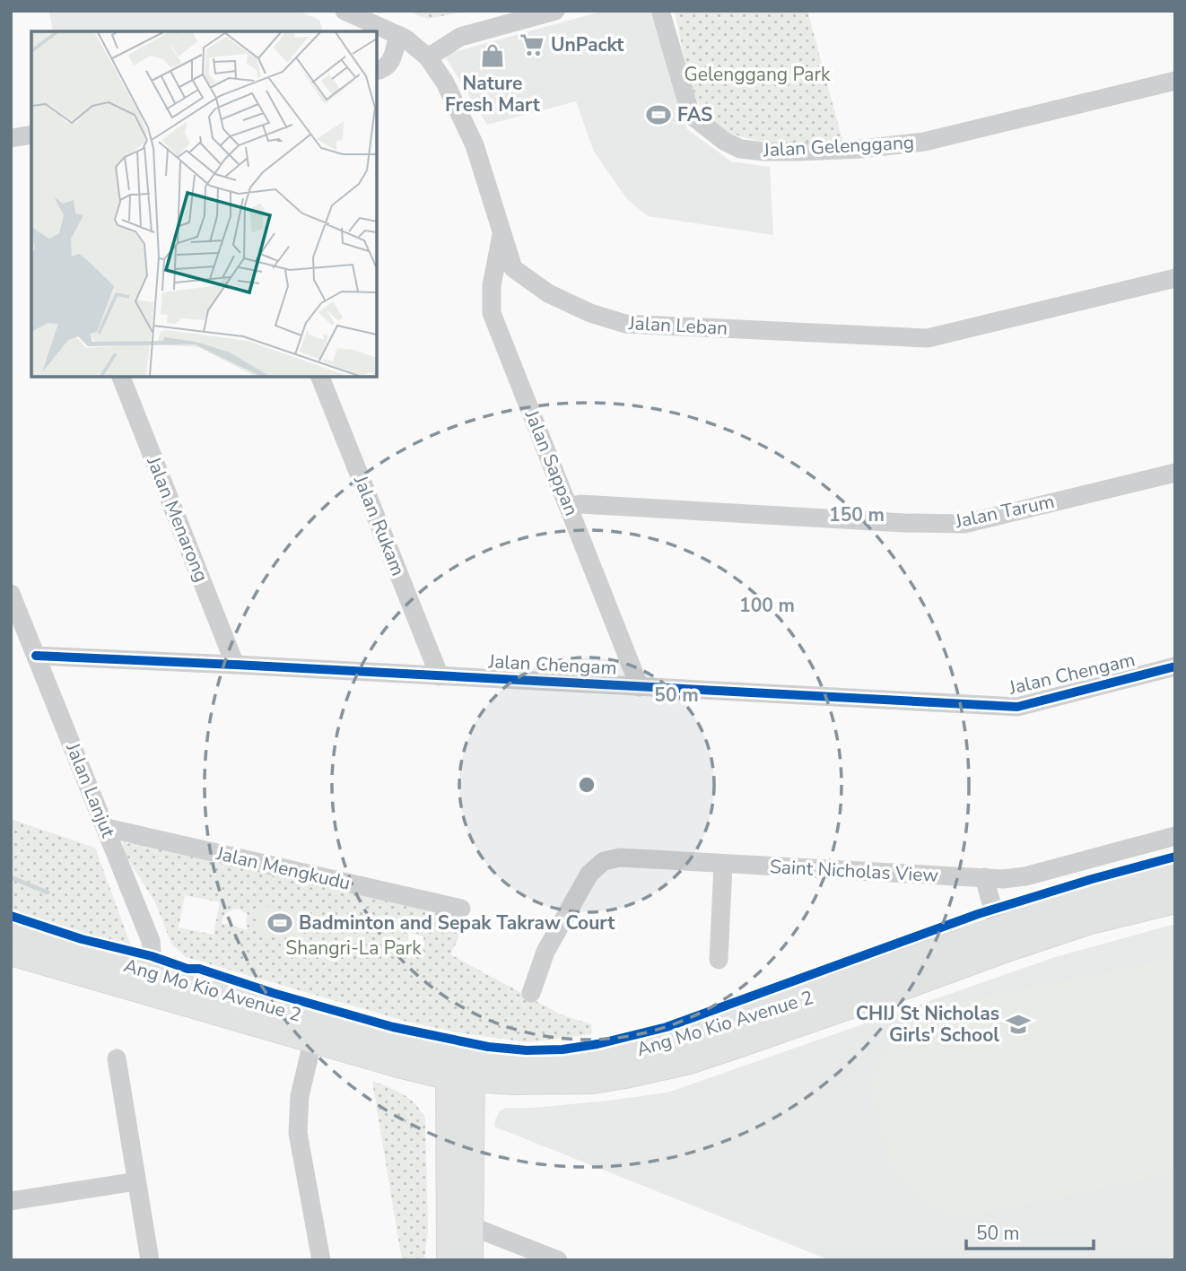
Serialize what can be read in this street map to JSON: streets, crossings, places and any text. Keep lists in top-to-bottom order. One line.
{"streets":{"main road":["Ang Mo Kio Avenue 2"],"street":["Jalan Gelenggang","Jalan Leban","Jalan Sappan","Jalan Tarum","Jalan Menarong","Jalan Rukam","Jalan Chengam","Jalan Lanjut","Jalan Mengkudu","Saint Nicholas View"]},"crossings":[["Jalan Leban","Jalan Sappan"],["Jalan Sappan","Jalan Tarum"],["Jalan Sappan","Jalan Chengam"],["Jalan Menarong","Jalan Chengam"],["Jalan Rukam","Jalan Chengam"],["Jalan Chengam","Jalan Lanjut"],["Jalan Lanjut","Jalan Mengkudu"],["Jalan Lanjut","Ang Mo Kio Avenue 2"]],"parks":["Gelenggang Park","Shangri-La Park"],"places":{"supermarket":["UnPackt"],"shop":["Nature Fresh Mart"],"sports":["FAS","Badminton and Sepak Takraw Court"],"school or university":["CHIJ St Nicholas Girls' School"]},"scale_bar":"50 m","rings":["150 m","100 m","50 m"]}
